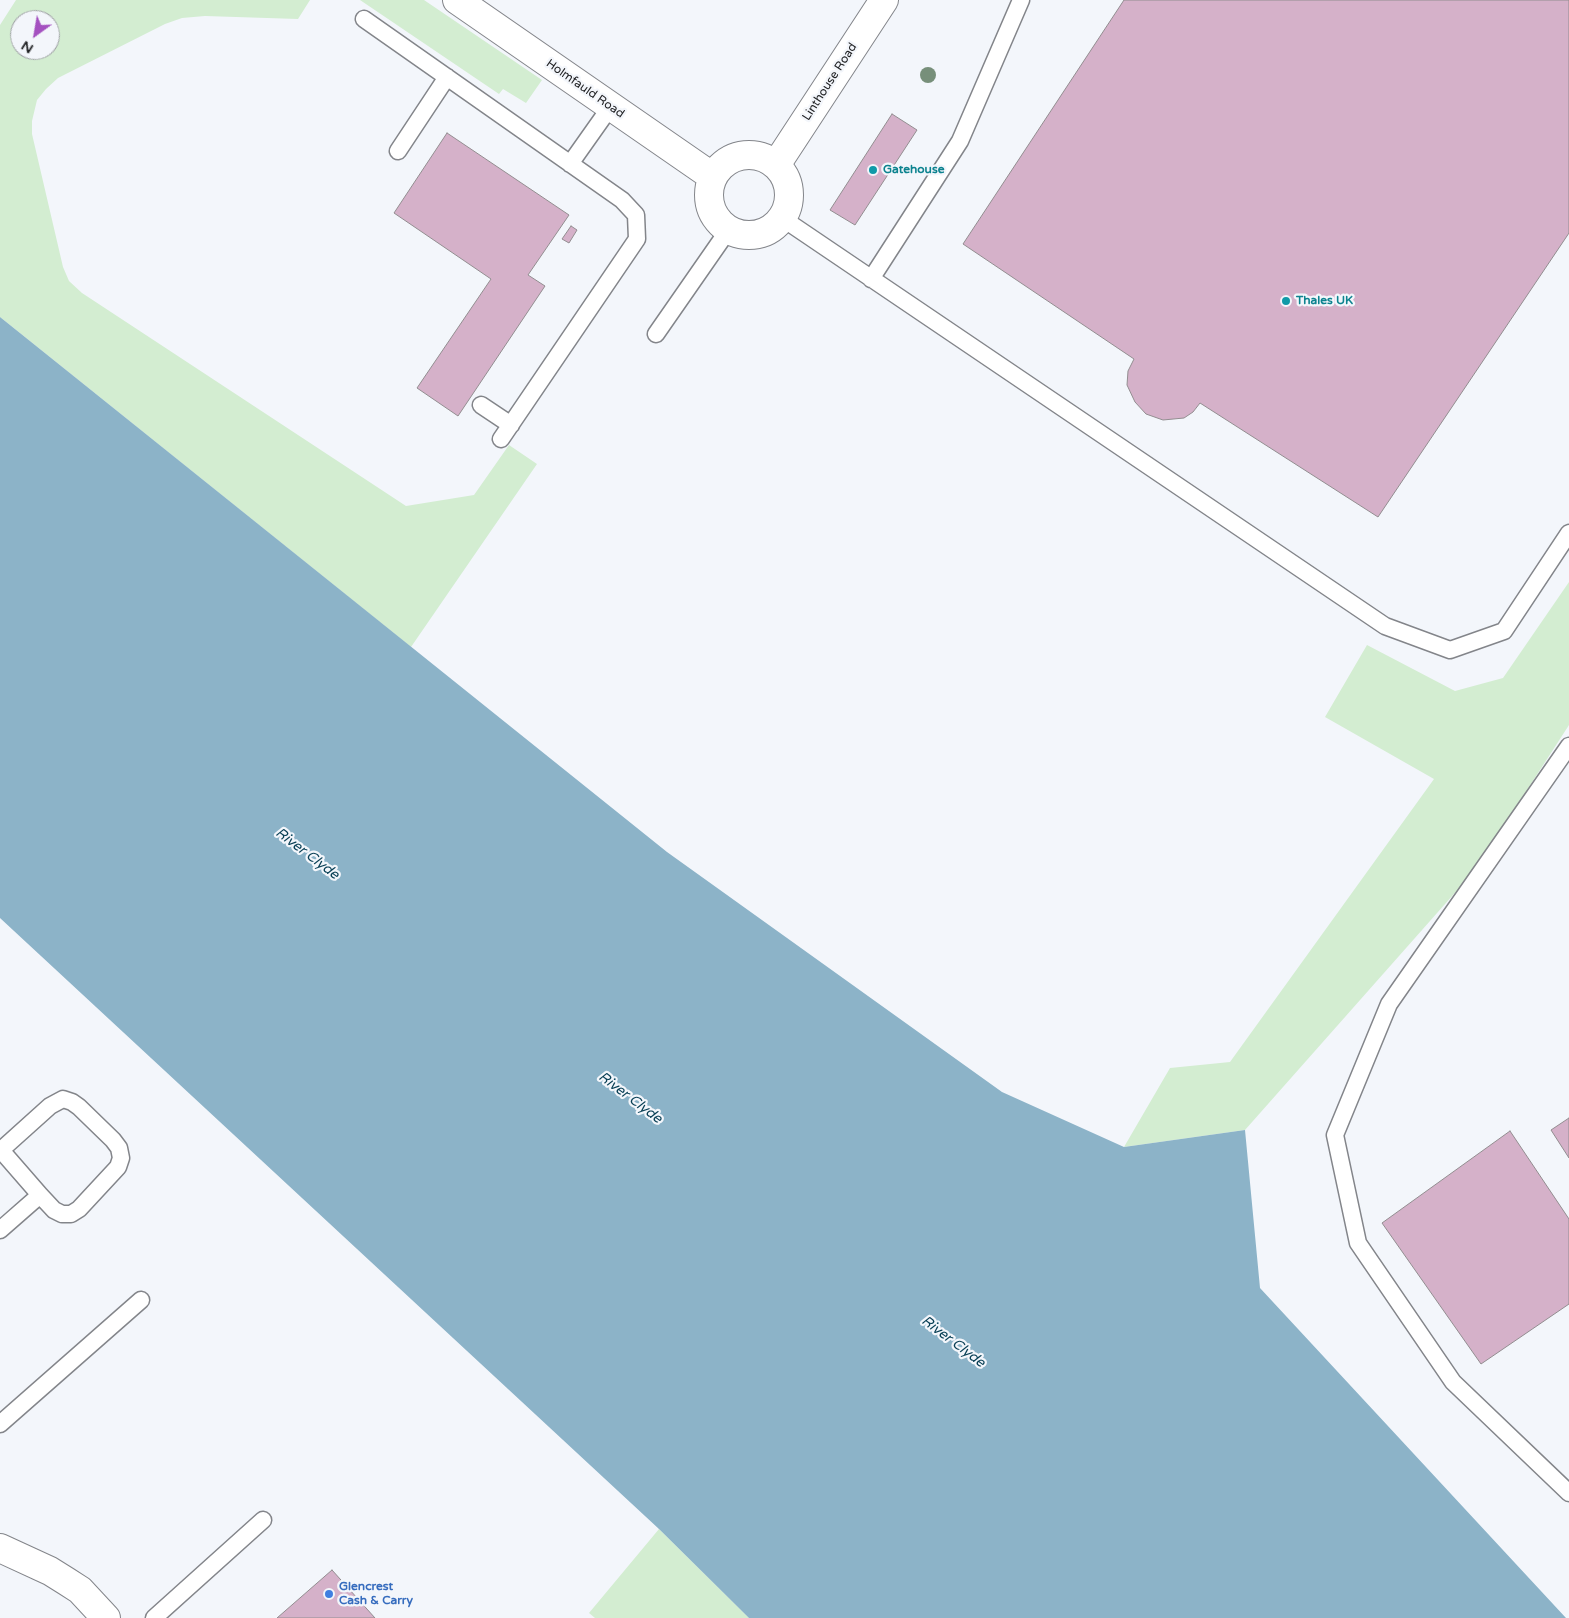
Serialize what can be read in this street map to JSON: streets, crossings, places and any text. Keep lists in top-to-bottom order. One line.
{"streets":{"street":["Linthouse Road","Holmfauld Road"]},"crossings":[["Linthouse Road","Holmfauld Road"]],"water":["River Clyde"],"places":["Gatehouse","Thales UK","Glencrest Cash & Carry"],"north":"bottom left"}
